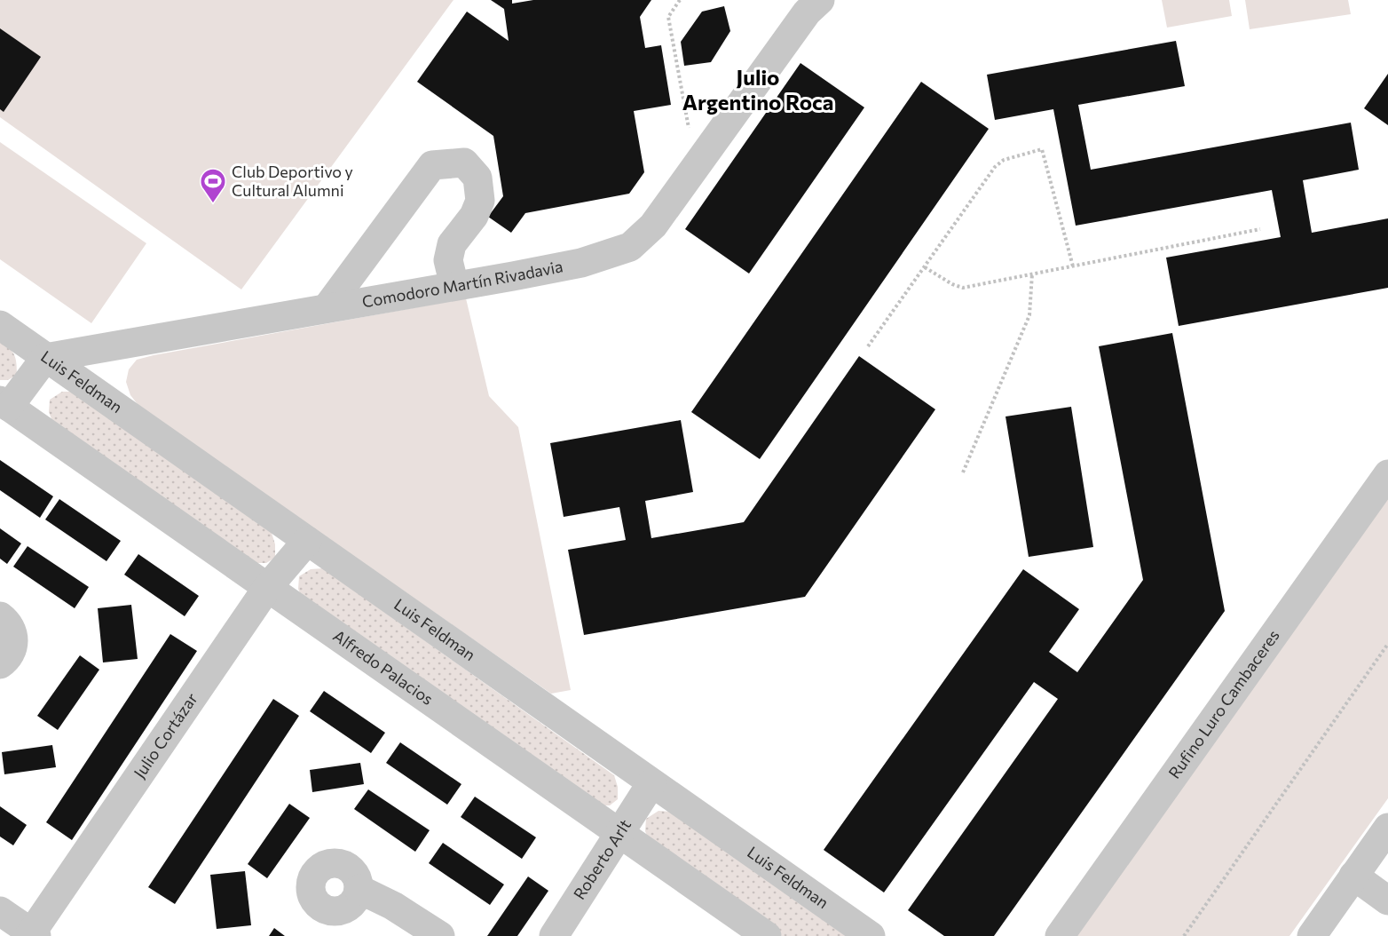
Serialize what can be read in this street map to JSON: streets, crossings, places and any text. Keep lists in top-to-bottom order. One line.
{"streets":{"street":["Comodoro Martín Rivadavia","Luis Feldman","Alfredo Palacios","Rufino Luro Cambaceres","Julio Cortázar","Roberto Arlt"]},"crossings":[["Comodoro Martín Rivadavia","Luis Feldman"],["Luis Feldman","Julio Cortázar"],["Luis Feldman","Roberto Arlt"],["Alfredo Palacios","Julio Cortázar"],["Alfredo Palacios","Roberto Arlt"]],"districts":["Julio Argentino Roca"],"places":{"sports":["Club Deportivo y Cultural Alumni"]}}
